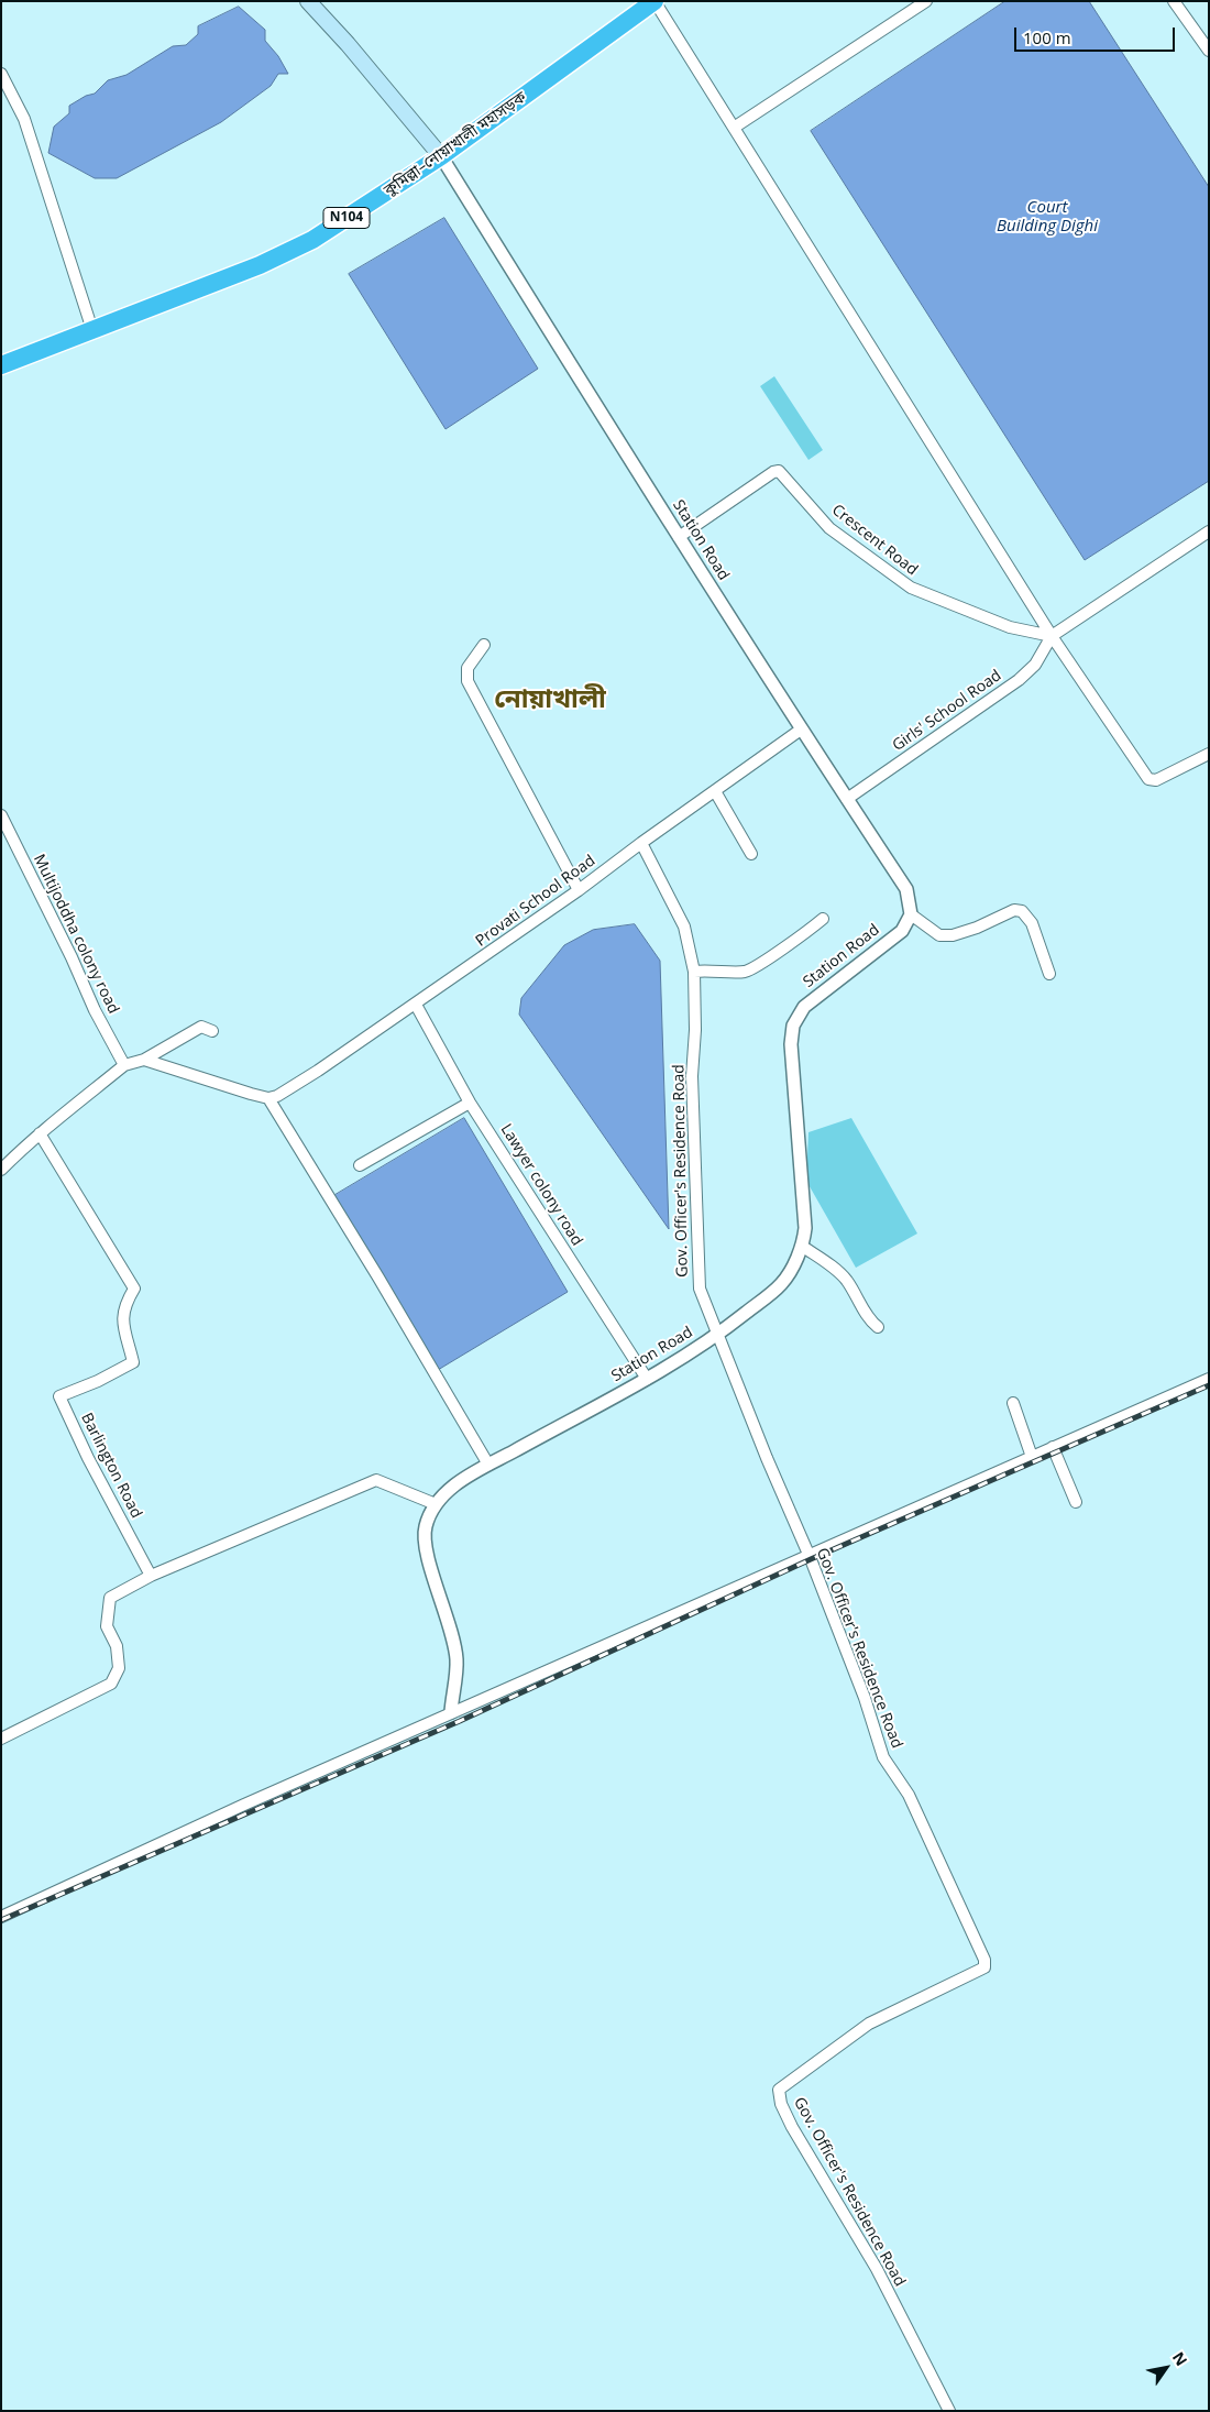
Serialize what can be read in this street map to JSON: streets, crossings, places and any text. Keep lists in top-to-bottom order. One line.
{"streets":{"highway":["কুমিল্লা–নোয়াখালী মহাসড়ক","N104"],"street":["Station Road","Crescent Road","Girls' School Road","Provati School Road","Multijoddha colony road","Gov. Officer's Residence Road","Lawyer colony road","Barlington Road"]},"crossings":[["কুমিল্লা–নোয়াখালী মহাসড়ক","Station Road"],["Station Road","Crescent Road"],["Station Road","Girls' School Road"],["Station Road","Provati School Road"],["Station Road","Gov. Officer's Residence Road"],["Station Road","Lawyer colony road"],["Crescent Road","Girls' School Road"],["Provati School Road","Gov. Officer's Residence Road"],["Provati School Road","Lawyer colony road"]],"districts":["নোয়াখালী"],"water":["Court Building Dighi"],"scale_bar":"100 m","north":"top right"}
